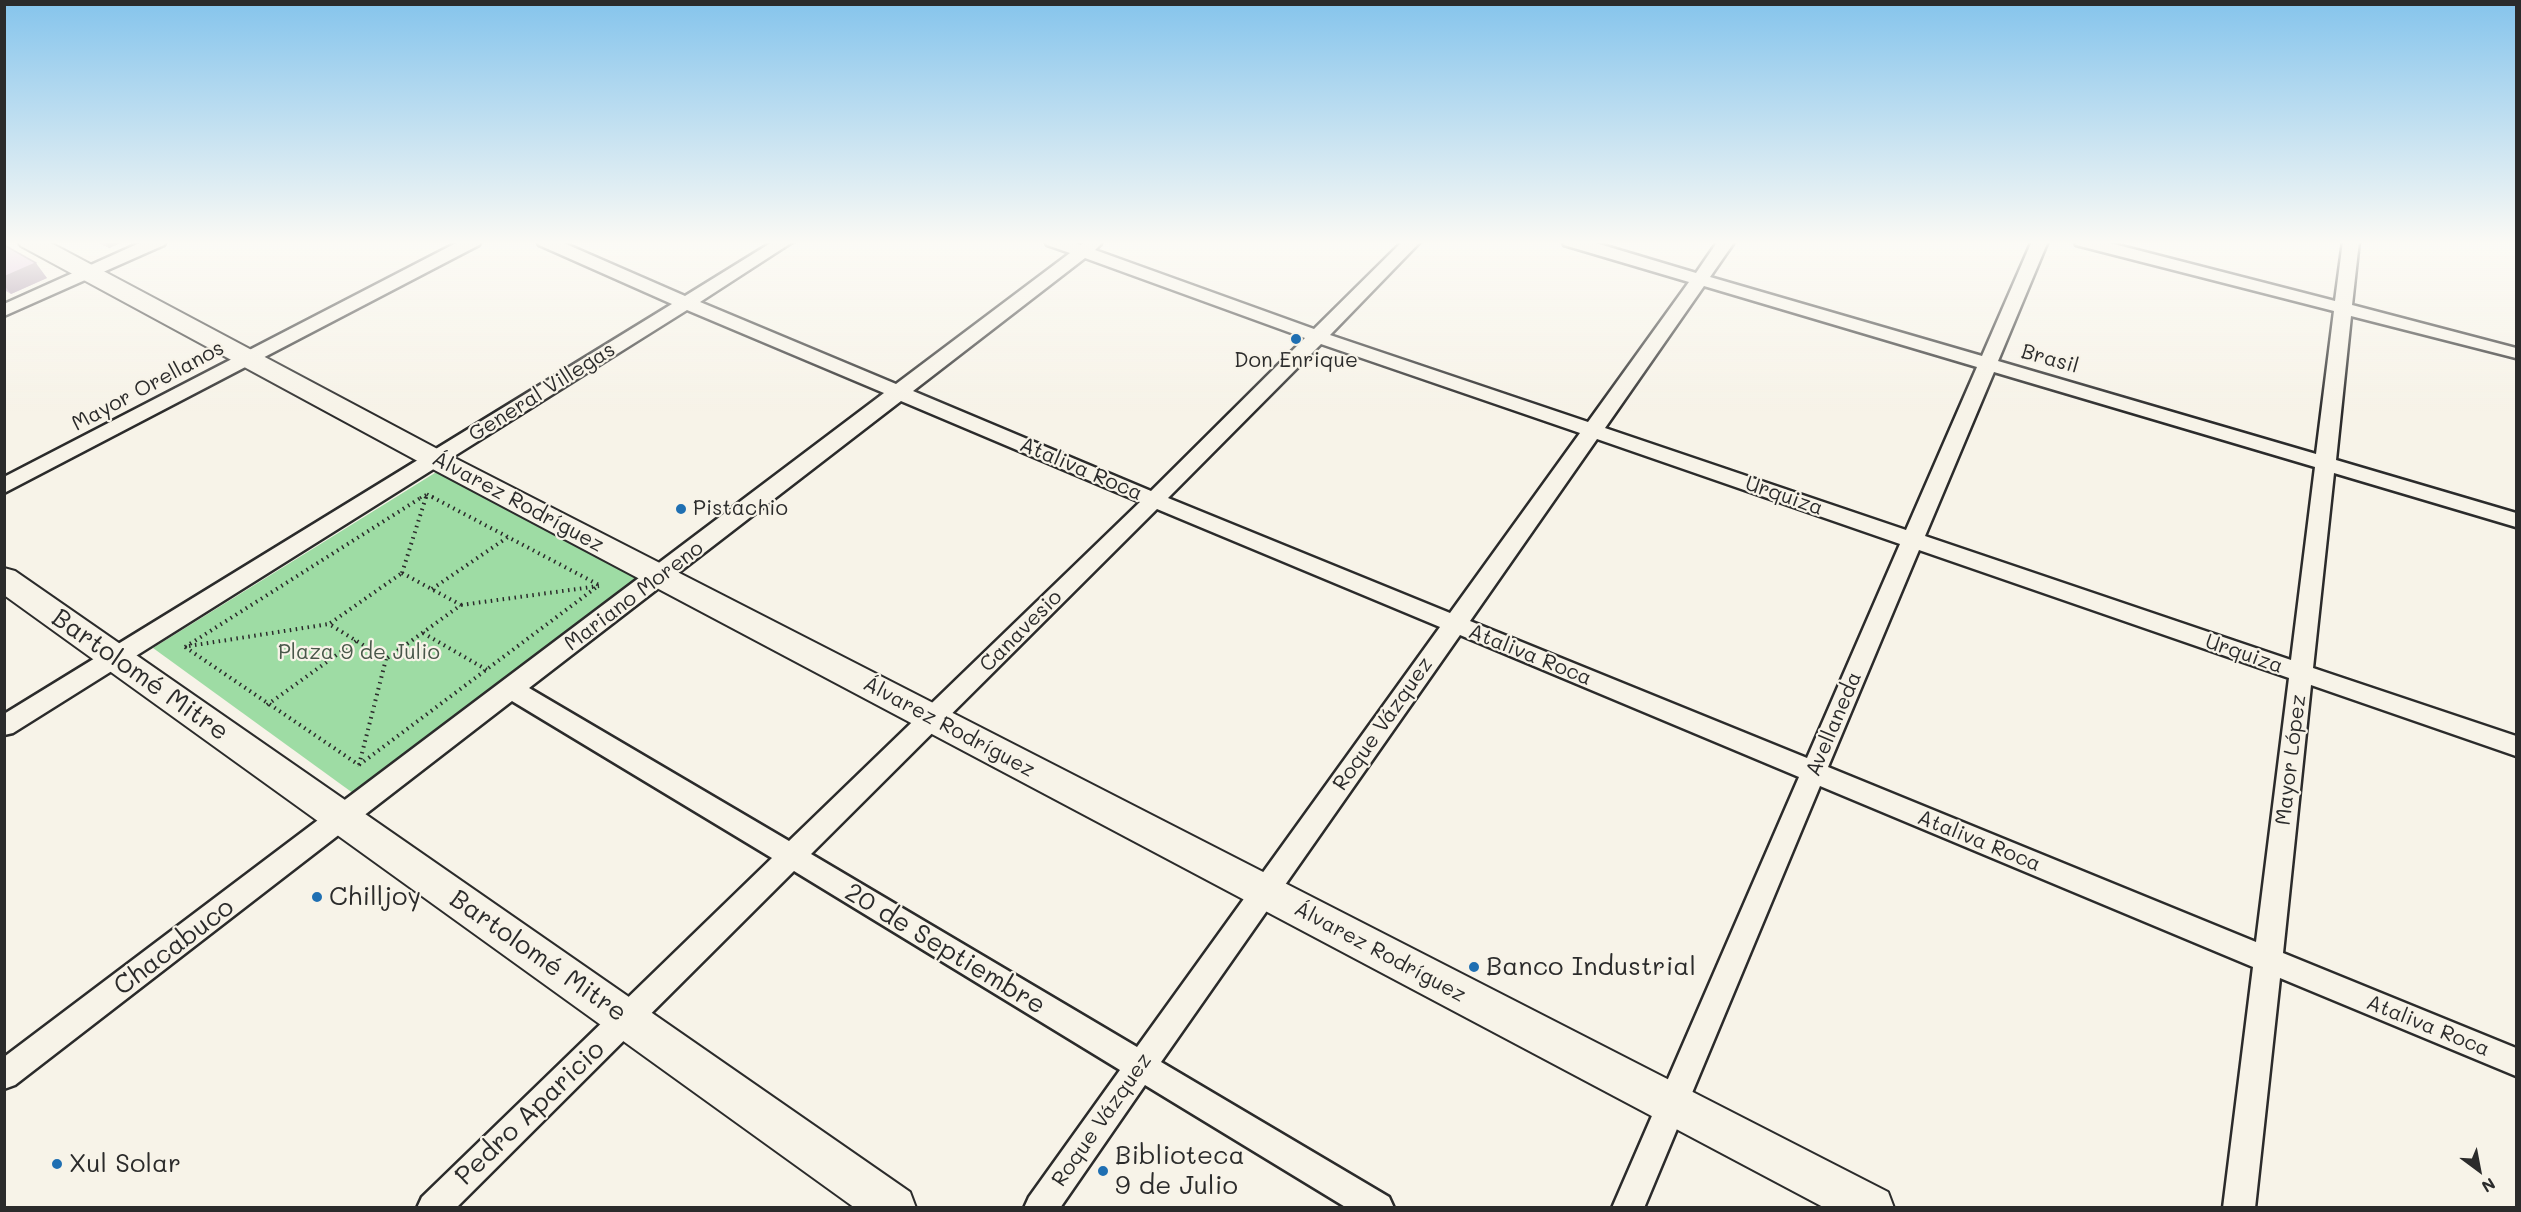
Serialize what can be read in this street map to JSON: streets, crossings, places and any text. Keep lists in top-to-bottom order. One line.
{"streets":{"main road":["Álvarez Rodríguez","Bartolomé Mitre"],"street":["Brasil","Mayor Orellanos","General Villegas","Ataliva Roca","Urquiza","Mariano Moreno","Canavesio","Roque Vázquez","Avellaneda","Mayor López","Chacabuco","20 de Septiembre","Pedro Aparicio"]},"crossings":[["Brasil","Avellaneda"],["Brasil","Mayor López"],["Mayor Orellanos","Álvarez Rodríguez"],["General Villegas","Ataliva Roca"],["General Villegas","Álvarez Rodríguez"],["General Villegas","Bartolomé Mitre"],["Ataliva Roca","Mariano Moreno"],["Ataliva Roca","Canavesio"],["Ataliva Roca","Roque Vázquez"],["Ataliva Roca","Avellaneda"],["Ataliva Roca","Mayor López"],["Urquiza","Canavesio"],["Urquiza","Roque Vázquez"],["Urquiza","Avellaneda"],["Urquiza","Mayor López"],["Álvarez Rodríguez","Mariano Moreno"],["Álvarez Rodríguez","Canavesio"],["Álvarez Rodríguez","Roque Vázquez"],["Álvarez Rodríguez","Avellaneda"],["Mariano Moreno","Bartolomé Mitre"],["Mariano Moreno","Chacabuco"],["Mariano Moreno","20 de Septiembre"],["Canavesio","Bartolomé Mitre"],["Canavesio","20 de Septiembre"],["Canavesio","Pedro Aparicio"],["Bartolomé Mitre","Chacabuco"],["Bartolomé Mitre","Pedro Aparicio"],["Roque Vázquez","20 de Septiembre"]],"parks":["Plaza 9 de Julio"],"places":["Don Enrique","Pistachio","Chilljoy","Banco Industrial","Xul Solar","Biblioteca 9 de Julio"],"north":"bottom right"}
